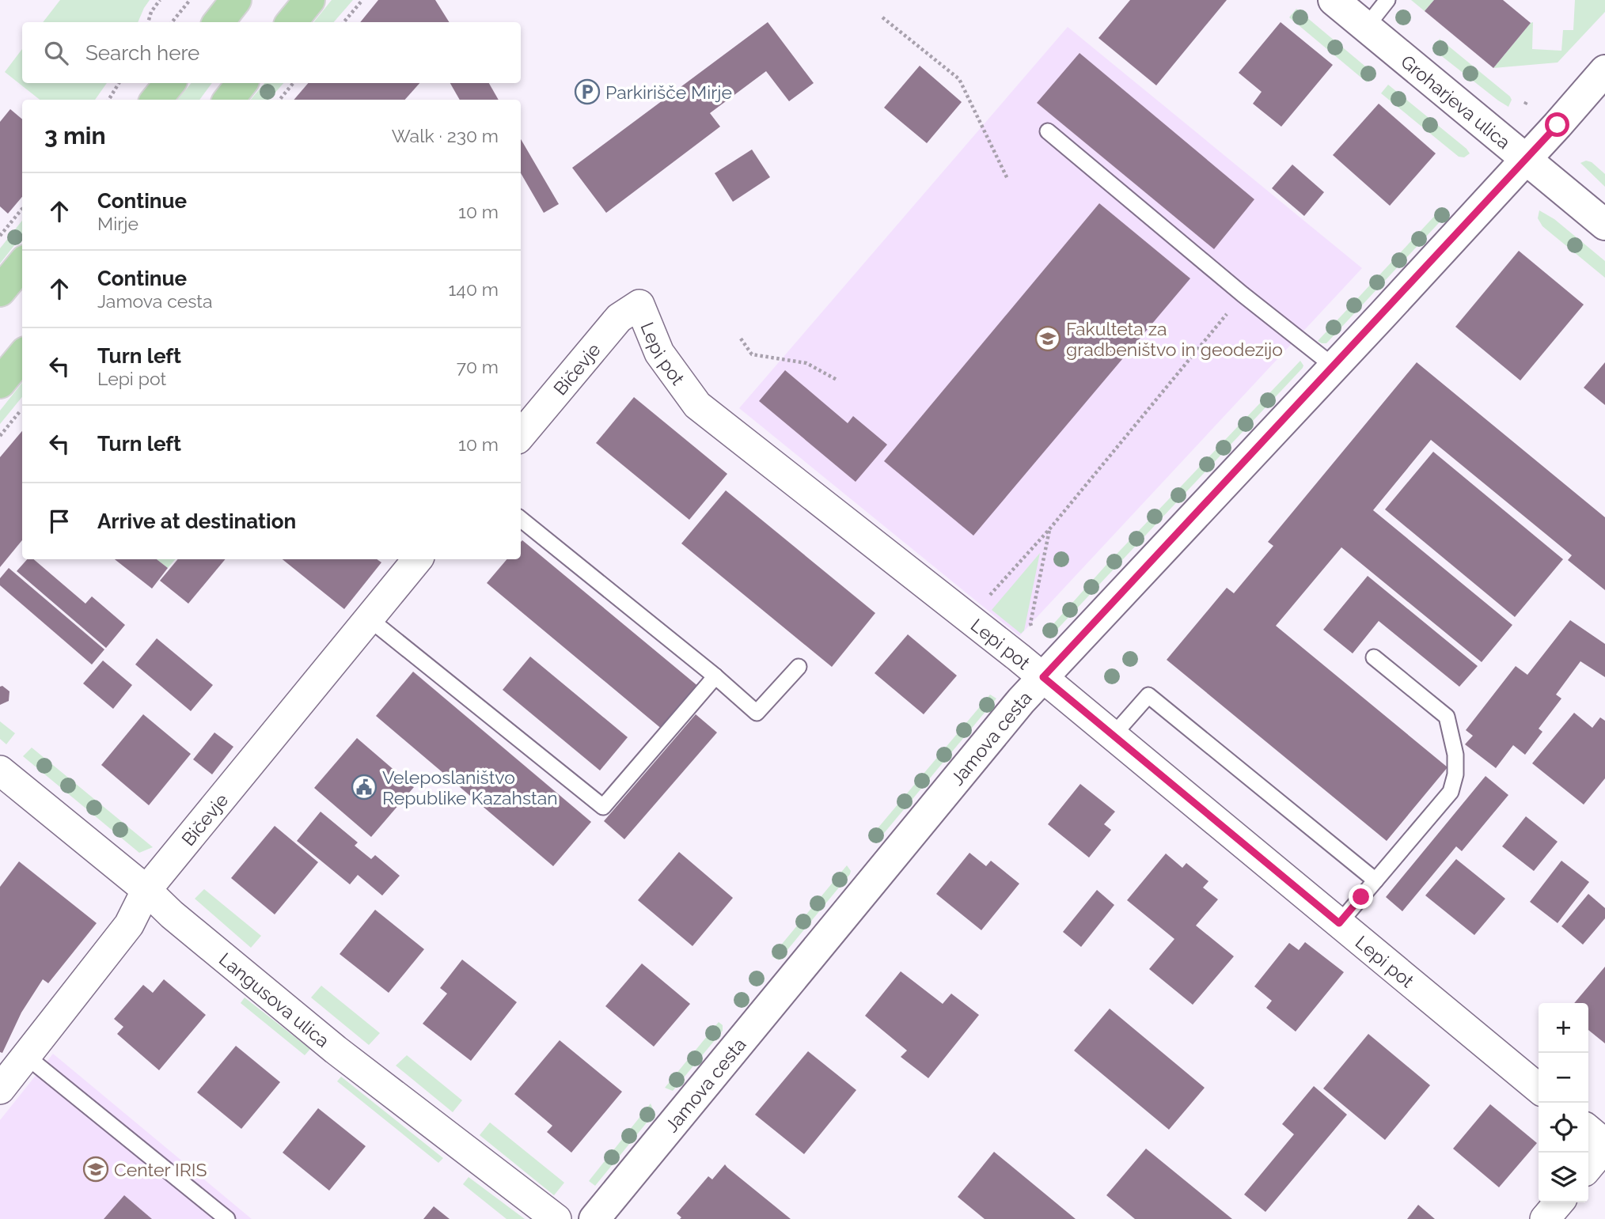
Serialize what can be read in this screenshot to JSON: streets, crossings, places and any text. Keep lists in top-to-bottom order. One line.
{"streets":{"street":["Groharjeva ulica","Lepi pot","Bičevje","Jamova cesta","Langusova ulica"]},"crossings":[["Groharjeva ulica","Jamova cesta"],["Lepi pot","Bičevje"],["Lepi pot","Jamova cesta"],["Bičevje","Langusova ulica"]],"places":{"parking":["Parkirišče Mirje"],"school or university":["Fakulteta za gradbeništvo in geodezijo","Center IRIS"],"public building":["Veleposlaništvo Republike Kazahstan"]},"page":{"search":"Search here","heading":["3 min","Walk · 230 m"],"list":[["Continue","Mirje","10 m"],["Continue","Jamova cesta","140 m"],["Turn left","Lepi pot","70 m"],["Turn left","10 m"],"Arrive at destination"],"map_buttons":["+","−"]}}
